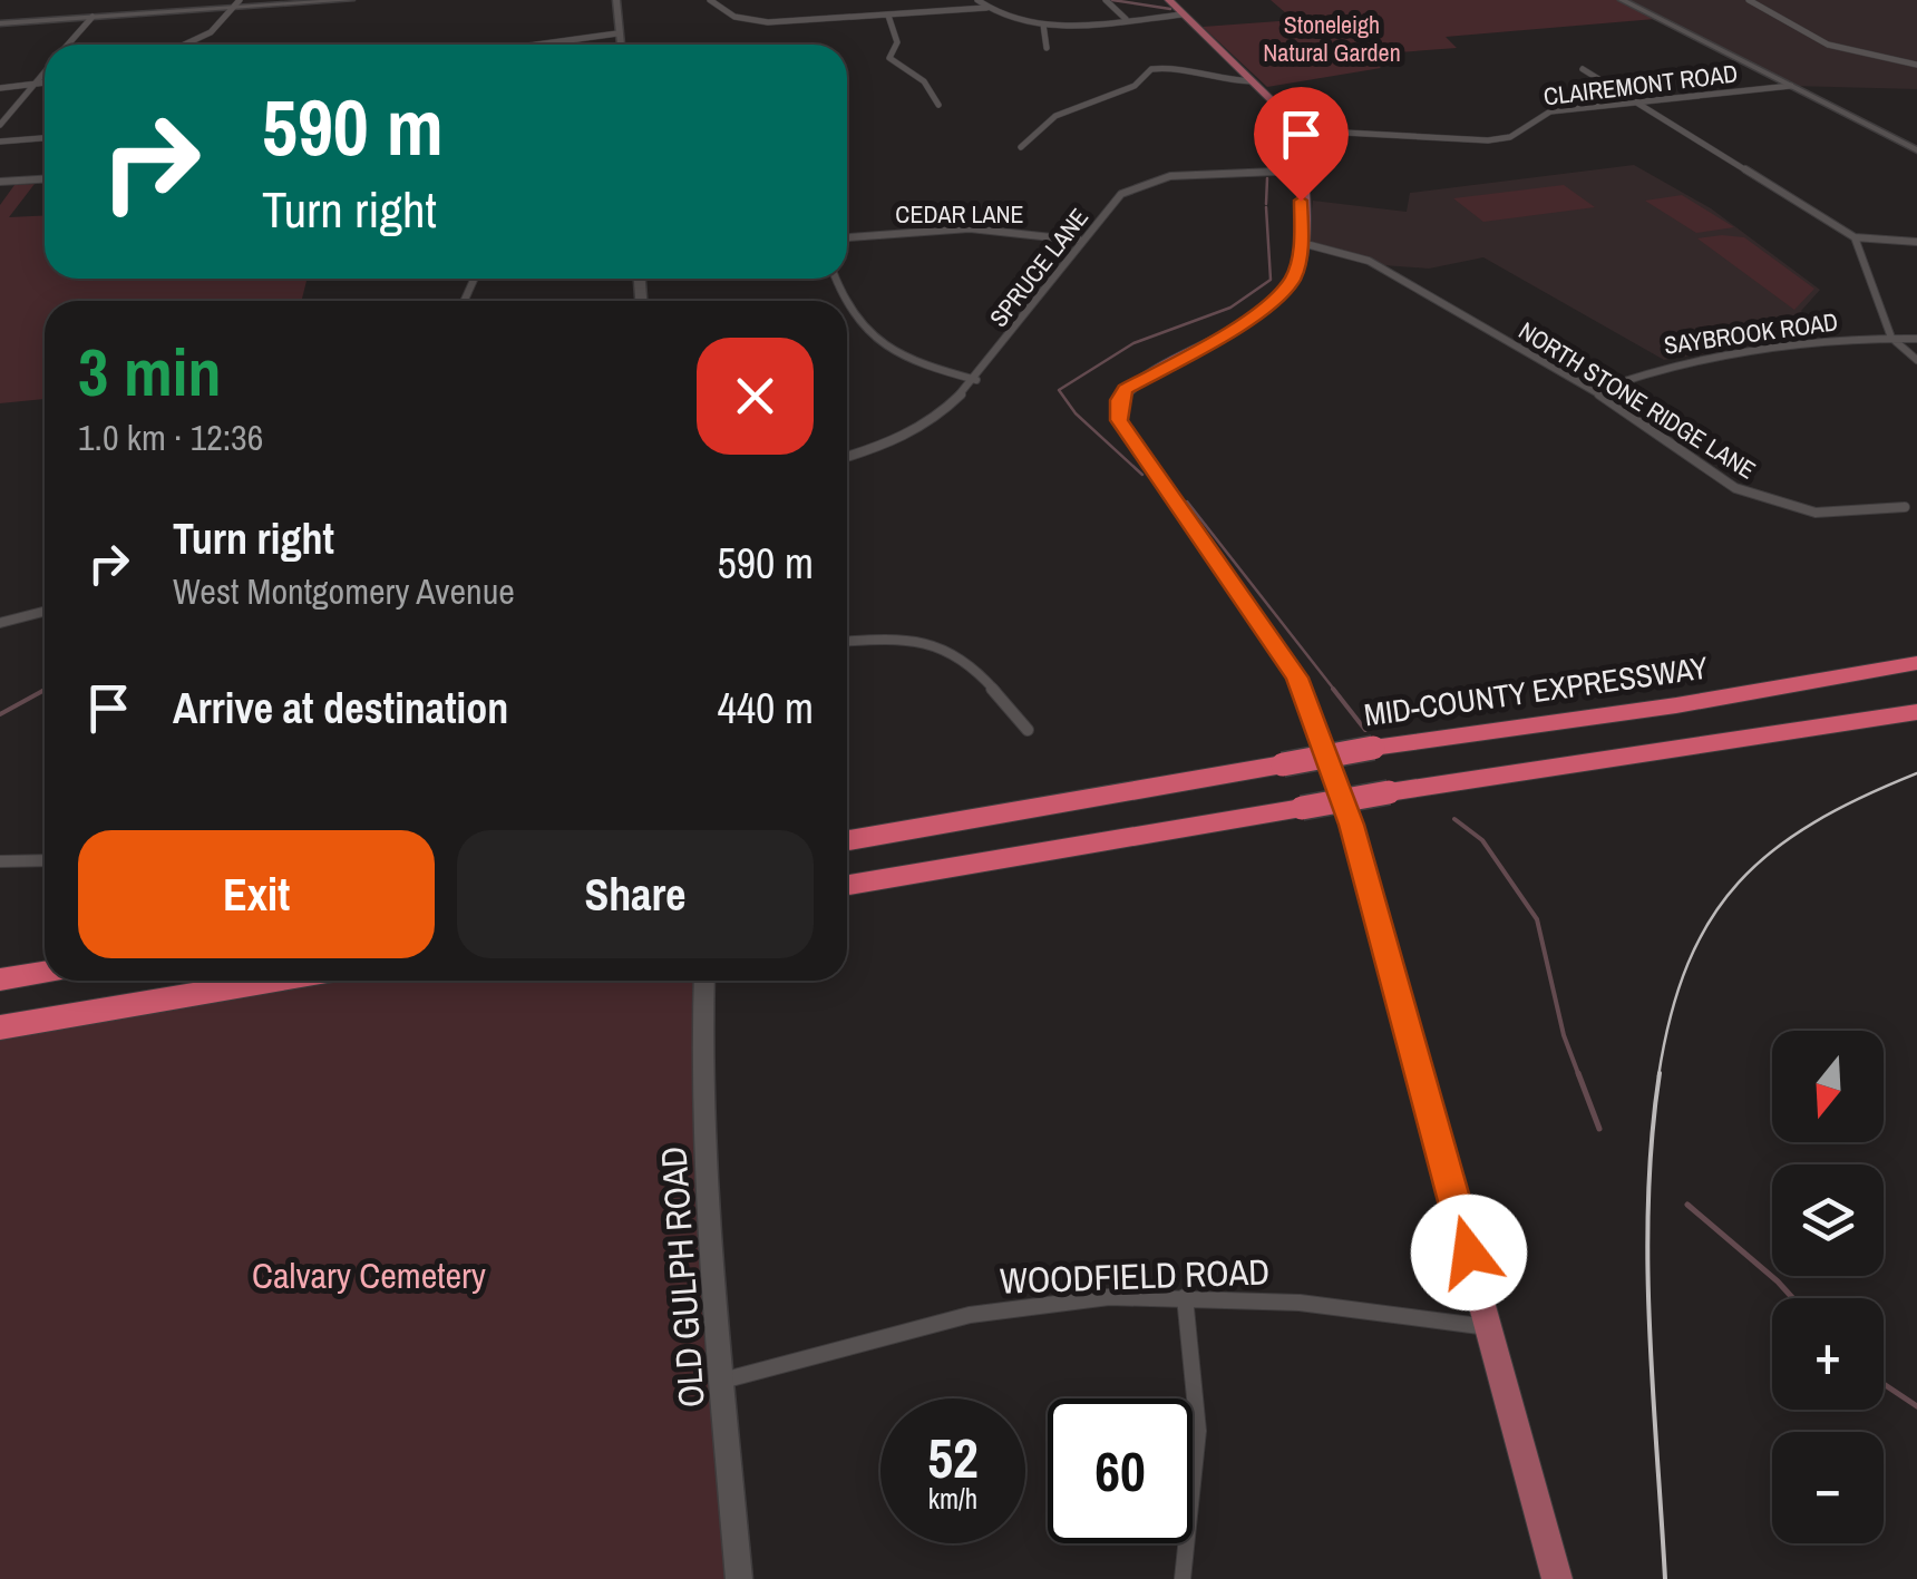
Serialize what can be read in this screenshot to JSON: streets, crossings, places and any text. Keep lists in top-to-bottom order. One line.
{"streets":{"highway":["MID-COUNTY EXPRESSWAY"],"street":["CLAIREMONT ROAD","CEDAR LANE","SPRUCE LANE","SAYBROOK ROAD","NORTH STONE RIDGE LANE","WOODFIELD ROAD","OLD GULPH ROAD"]},"crossings":[["CEDAR LANE","SPRUCE LANE"],["SAYBROOK ROAD","NORTH STONE RIDGE LANE"],["WOODFIELD ROAD","OLD GULPH ROAD"]],"parks":["Stoneleigh Natural Garden","Calvary Cemetery"],"north":"bottom","page":{"turn":["590 m","Turn right"],"heading":["3 min","1.0 km · 12:36"],"list":[{"name":"Turn right","note":"West Montgomery Avenue","value":"590 m"},{"name":"Arrive at destination","value":"440 m"}],"buttons":["Exit","Share"],"map_buttons":["+","−"],"speed":"52 km/h","limit":"60"}}
